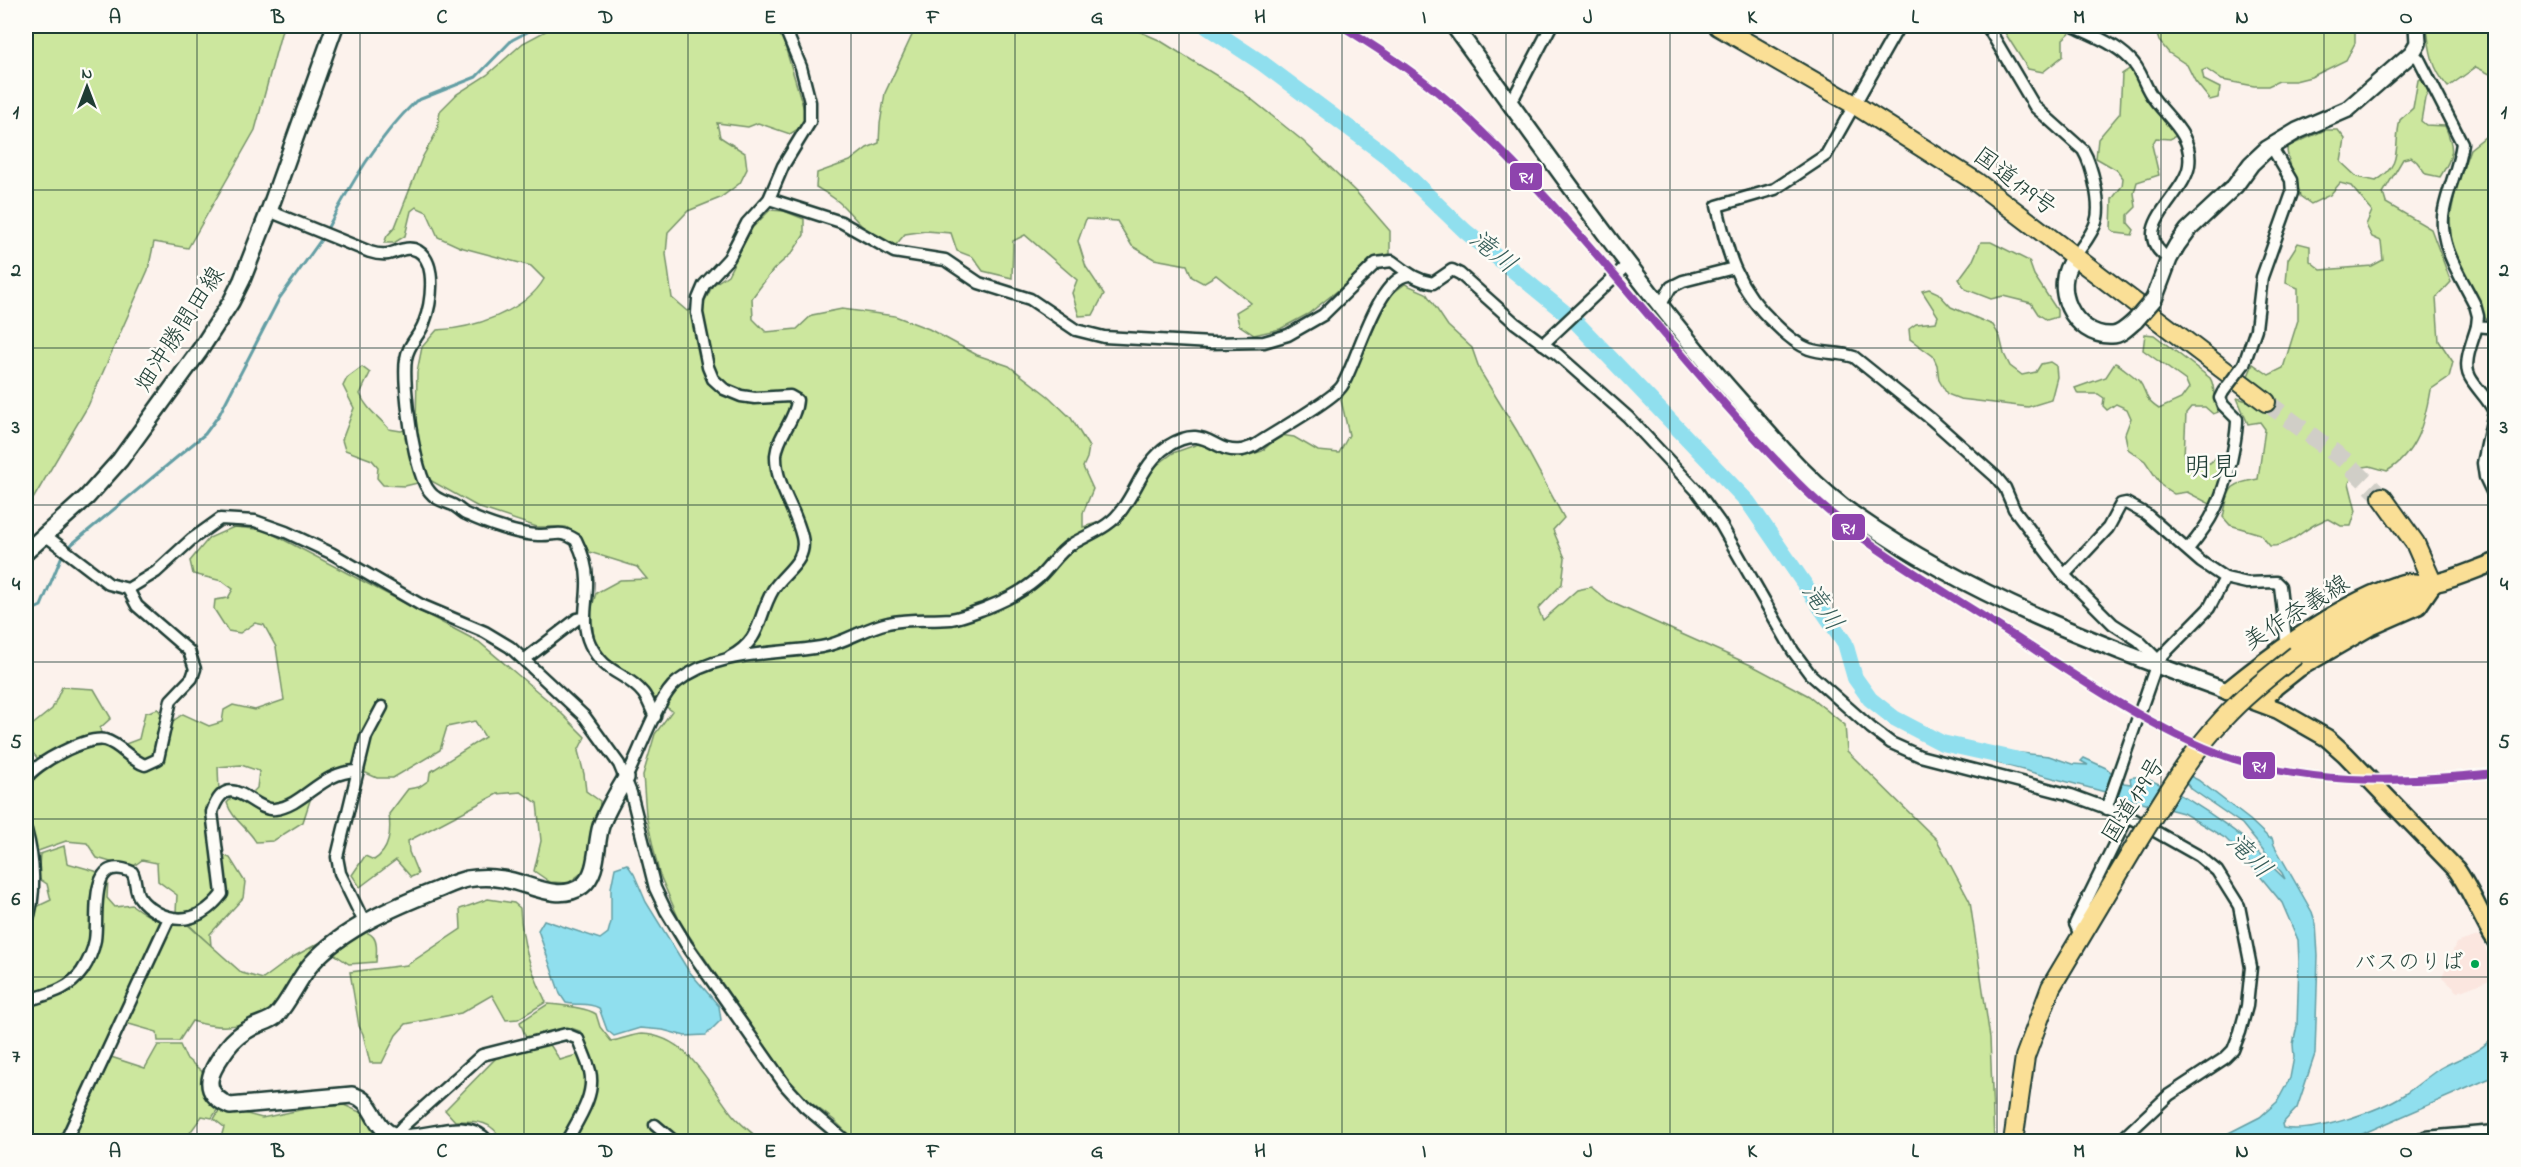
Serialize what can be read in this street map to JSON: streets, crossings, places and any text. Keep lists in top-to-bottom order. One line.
{"streets":{"highway":["国道179号"],"main road":["美作奈義線"],"street":["畑沖勝間田線"]},"crossings":[["国道179号","美作奈義線"]],"districts":["明見"],"water":["滝川"],"places":["バスのりば"],"lines":["transit line R1"],"north":"top","grid":{"columns":["A","B","C","D","E","F","G","H","I","J","K","L","M","N","O"],"rows":["1","2","3","4","5","6","7"]}}
